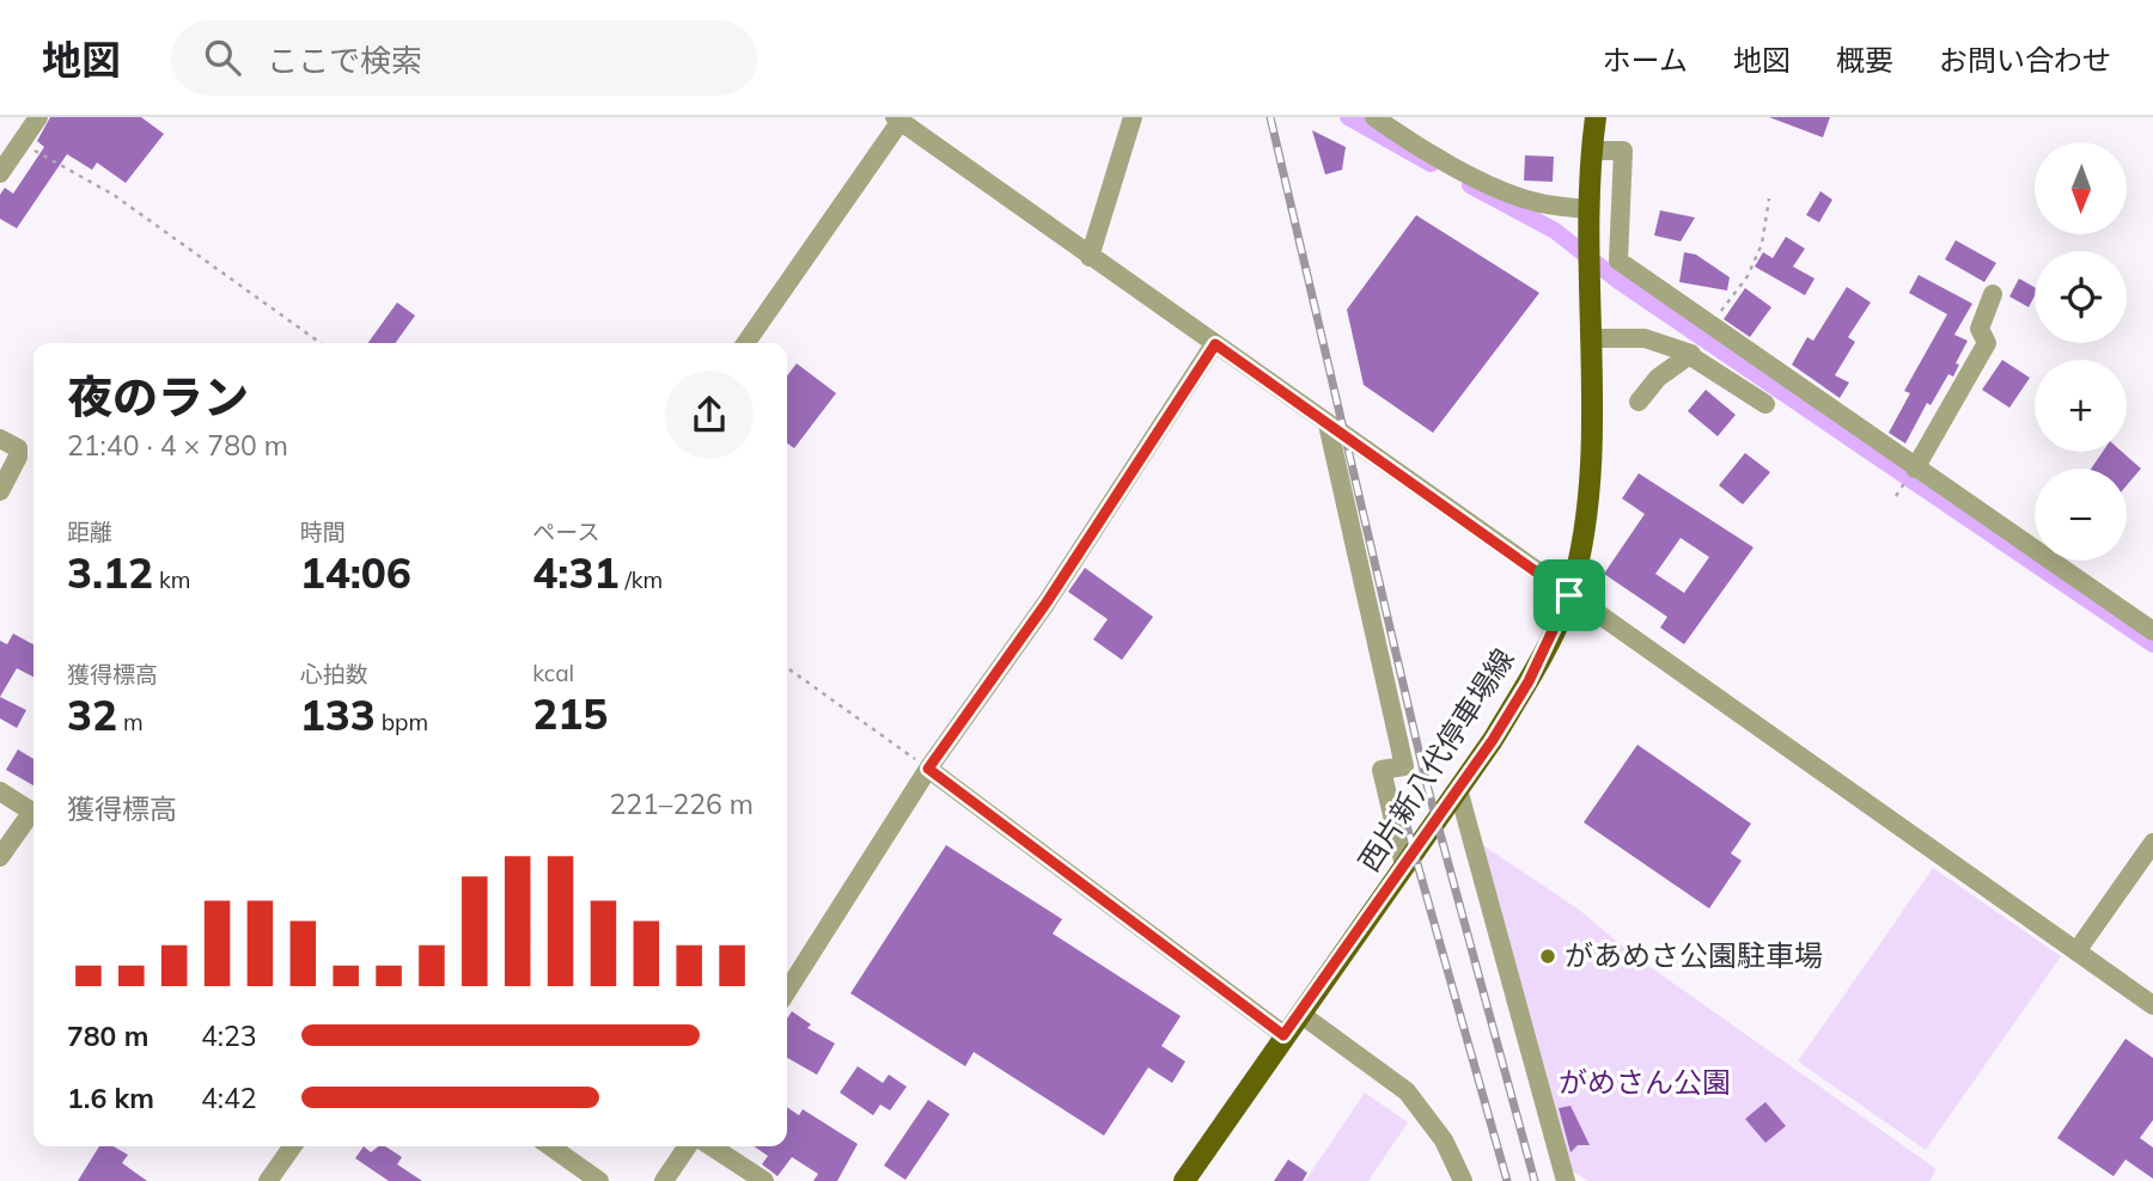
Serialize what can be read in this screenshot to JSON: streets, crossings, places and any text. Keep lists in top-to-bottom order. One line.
{"streets":{"main road":["西片新八代停車場線"]},"parks":["がめさん公園"],"places":["があめさ公園駐車場"],"north":"bottom","page":{"header":"地図","search":"ここで検索","nav":["ホーム","地図","概要","お問い合わせ"],"map_buttons":["+","−"],"heading":["夜のラン","21:40 · 4 × 780 m"],"stats":[["距離","3.12 km"],["時間","14:06"],["ペース","4:31 /km"],["獲得標高","32 m"],["心拍数","133 bpm"],["kcal","215"]],"chart":["獲得標高","221–226 m"],"list":[{"name":"780 m","note":"4:23"},{"name":"1.6 km","note":"4:42"}]}}
